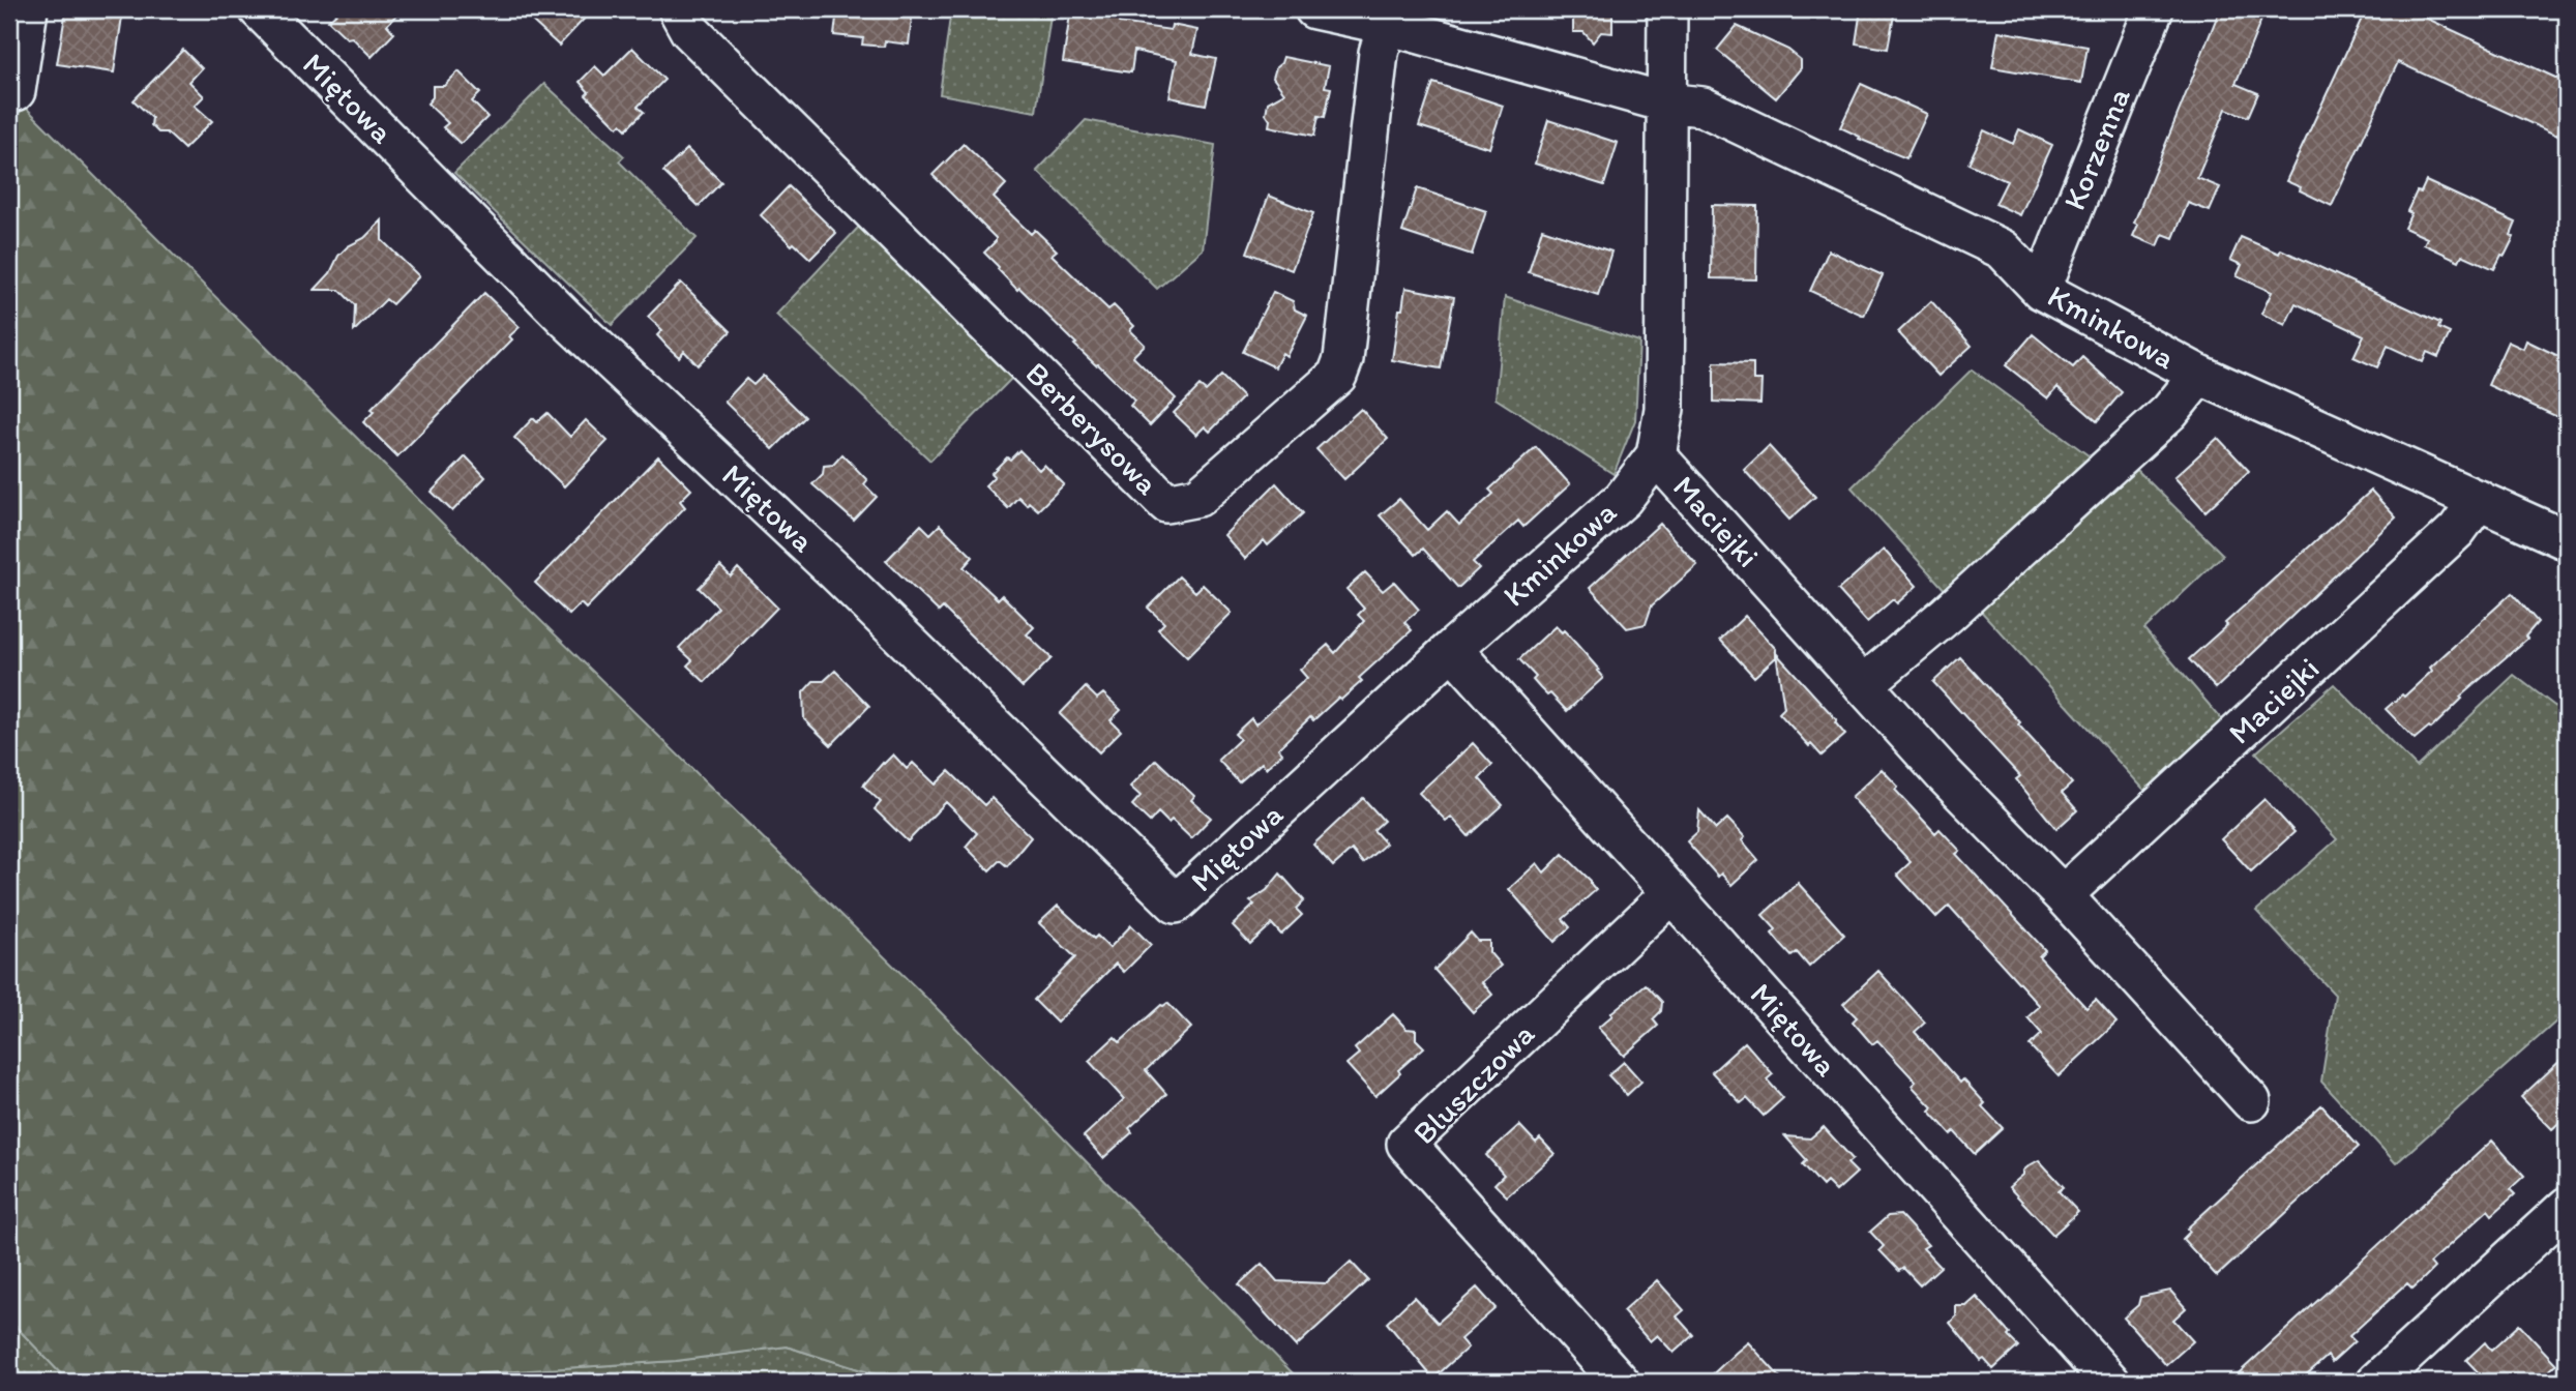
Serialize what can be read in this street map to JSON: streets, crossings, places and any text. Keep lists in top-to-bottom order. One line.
{"streets":{"street":["Miętowa","Korzenna","Kminkowa","Berberysowa","Maciejki","Bluszczowa"]},"crossings":[["Miętowa","Kminkowa"],["Miętowa","Bluszczowa"],["Korzenna","Kminkowa"],["Kminkowa","Berberysowa"],["Kminkowa","Maciejki"]]}
